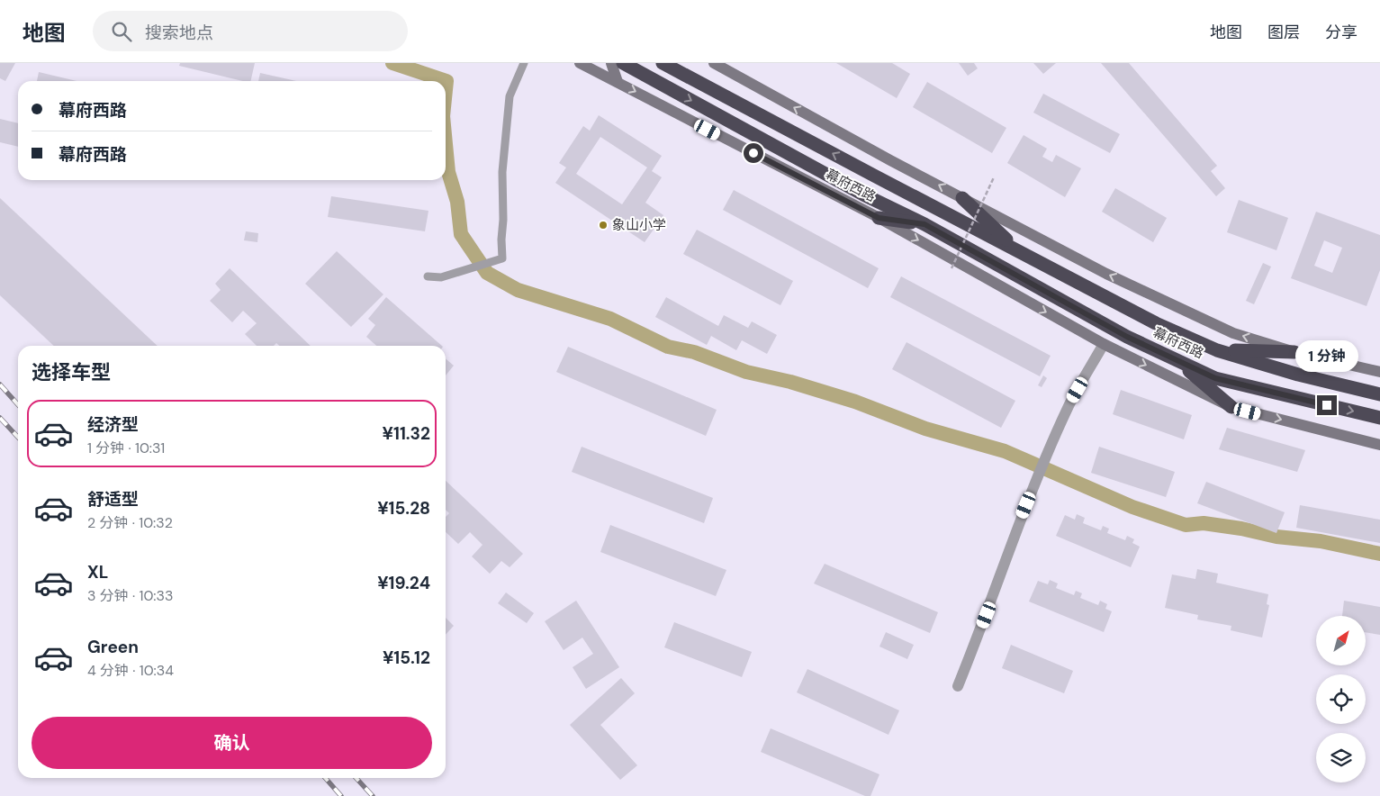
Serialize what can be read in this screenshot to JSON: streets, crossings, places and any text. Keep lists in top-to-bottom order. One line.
{"streets":{"highway":["幕府西路"]},"places":["象山小学"],"north":"top right","page":{"header":"地图","search":"搜索地点","nav":["地图","图层","分享"],"banner":["幕府西路","幕府西路"],"bubble":"1 分钟","heading":"选择车型","list":[{"name":"经济型","note":"1 分钟 · 10:31","value":"¥11.32"},{"name":"舒适型","note":"2 分钟 · 10:32","value":"¥15.28"},{"name":"XL","note":"3 分钟 · 10:33","value":"¥19.24"},{"name":"Green","note":"4 分钟 · 10:34","value":"¥15.12"}],"buttons":"确认"}}
